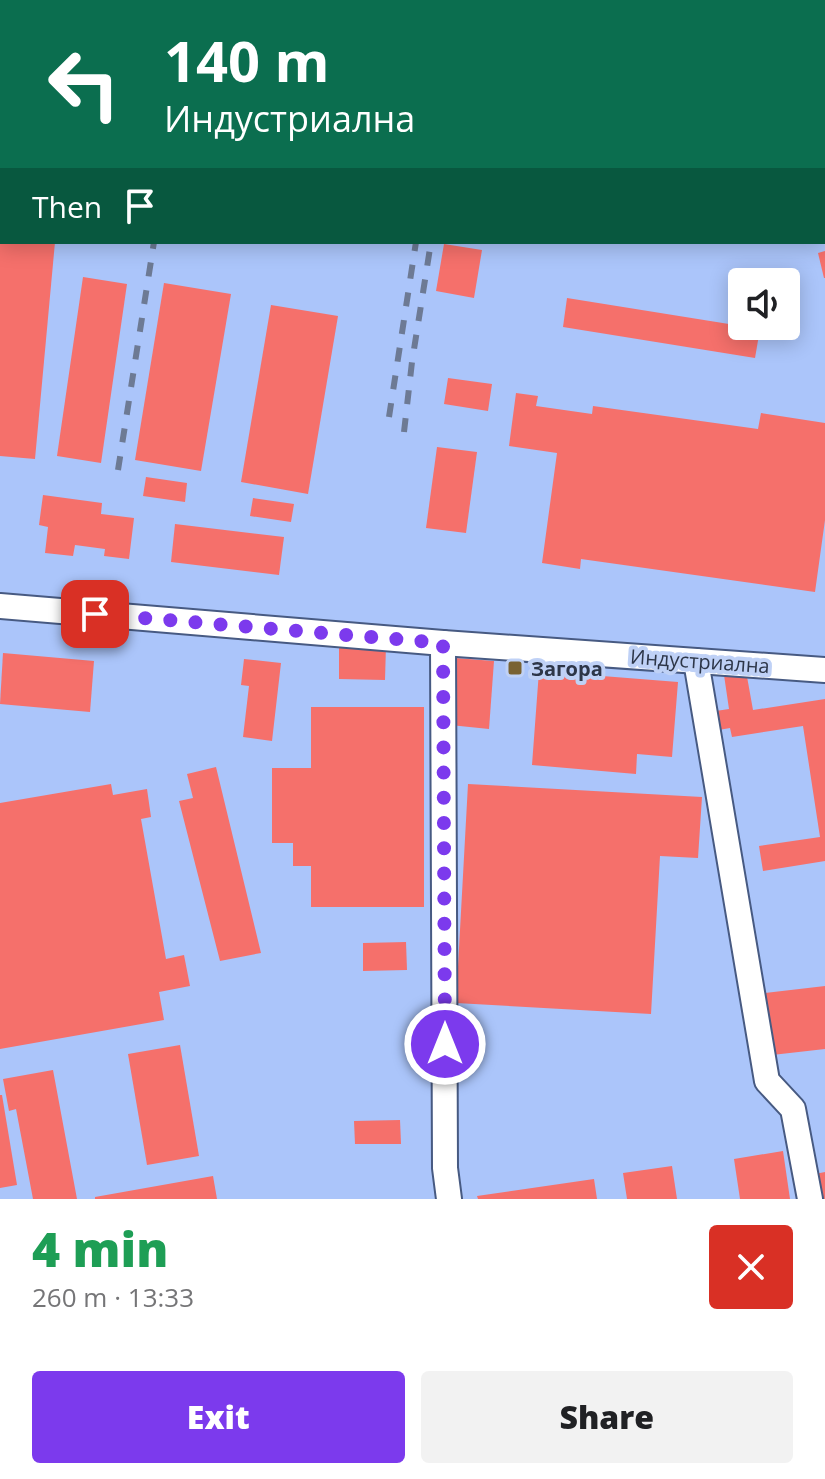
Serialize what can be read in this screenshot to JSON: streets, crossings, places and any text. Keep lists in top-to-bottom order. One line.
{"streets":{"street":["Индустриална"]},"places":{"transit":["Загора"]},"page":{"turn":["140 m","Индустриална"],"then":"Then","heading":["4 min","260 m · 13:33"],"buttons":["Exit","Share"]}}
